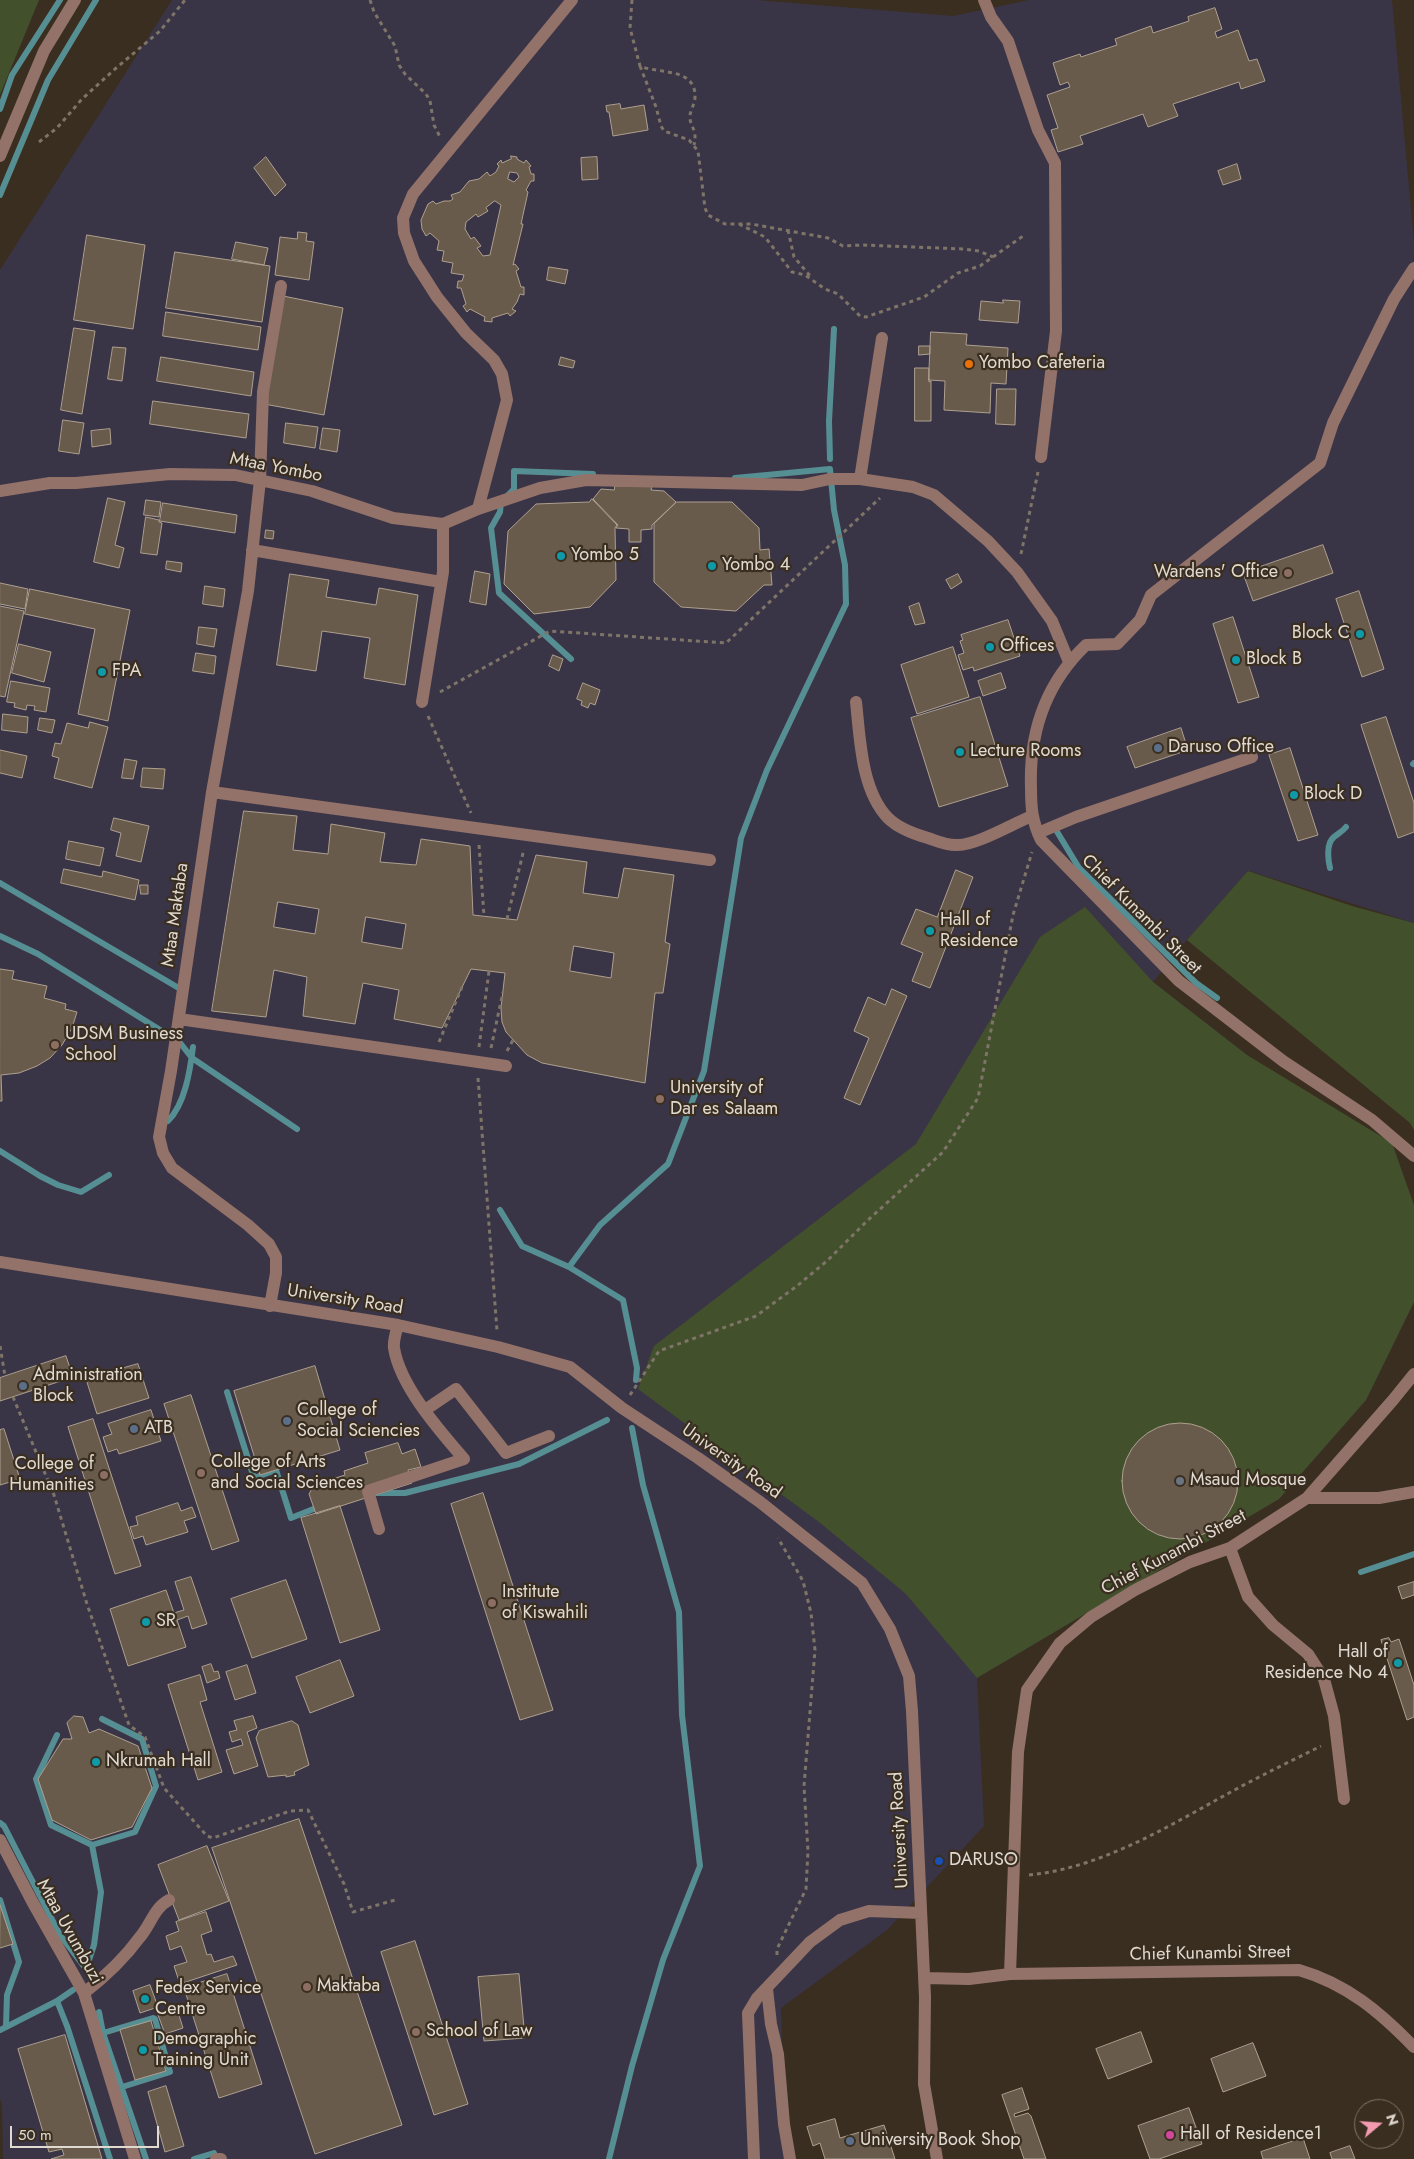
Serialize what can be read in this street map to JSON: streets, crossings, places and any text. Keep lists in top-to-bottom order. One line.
{"streets":{"street":["Mtaa Yombo","Mtaa Maktaba","Chief Kunambi Street","University Road","Mtaa Uvumbuzi"]},"crossings":[["Mtaa Yombo","Mtaa Maktaba"],["Mtaa Maktaba","University Road"],["Chief Kunambi Street","University Road"]],"places":["Yombo Cafeteria","Yombo 5","Yombo 4","Wardens' Office","Block C","Offices","Block B","FPA","Daruso Office","Lecture Rooms","Block D","Hall of Residence","UDSM Business School","University of Dar es Salaam","Administration Block","College of Social Sciencies","ATB","College of Arts and Social Sciences","College of Humanities","Msaud Mosque","Institute of Kiswahili","SR","Hall of Residence No 4","Nkrumah Hall","DARUSO","Maktaba","Fedex Service Centre","School of Law","Demographic Training Unit","Hall of Residence1","University Book Shop"],"scale_bar":"50 m","north":"right"}
